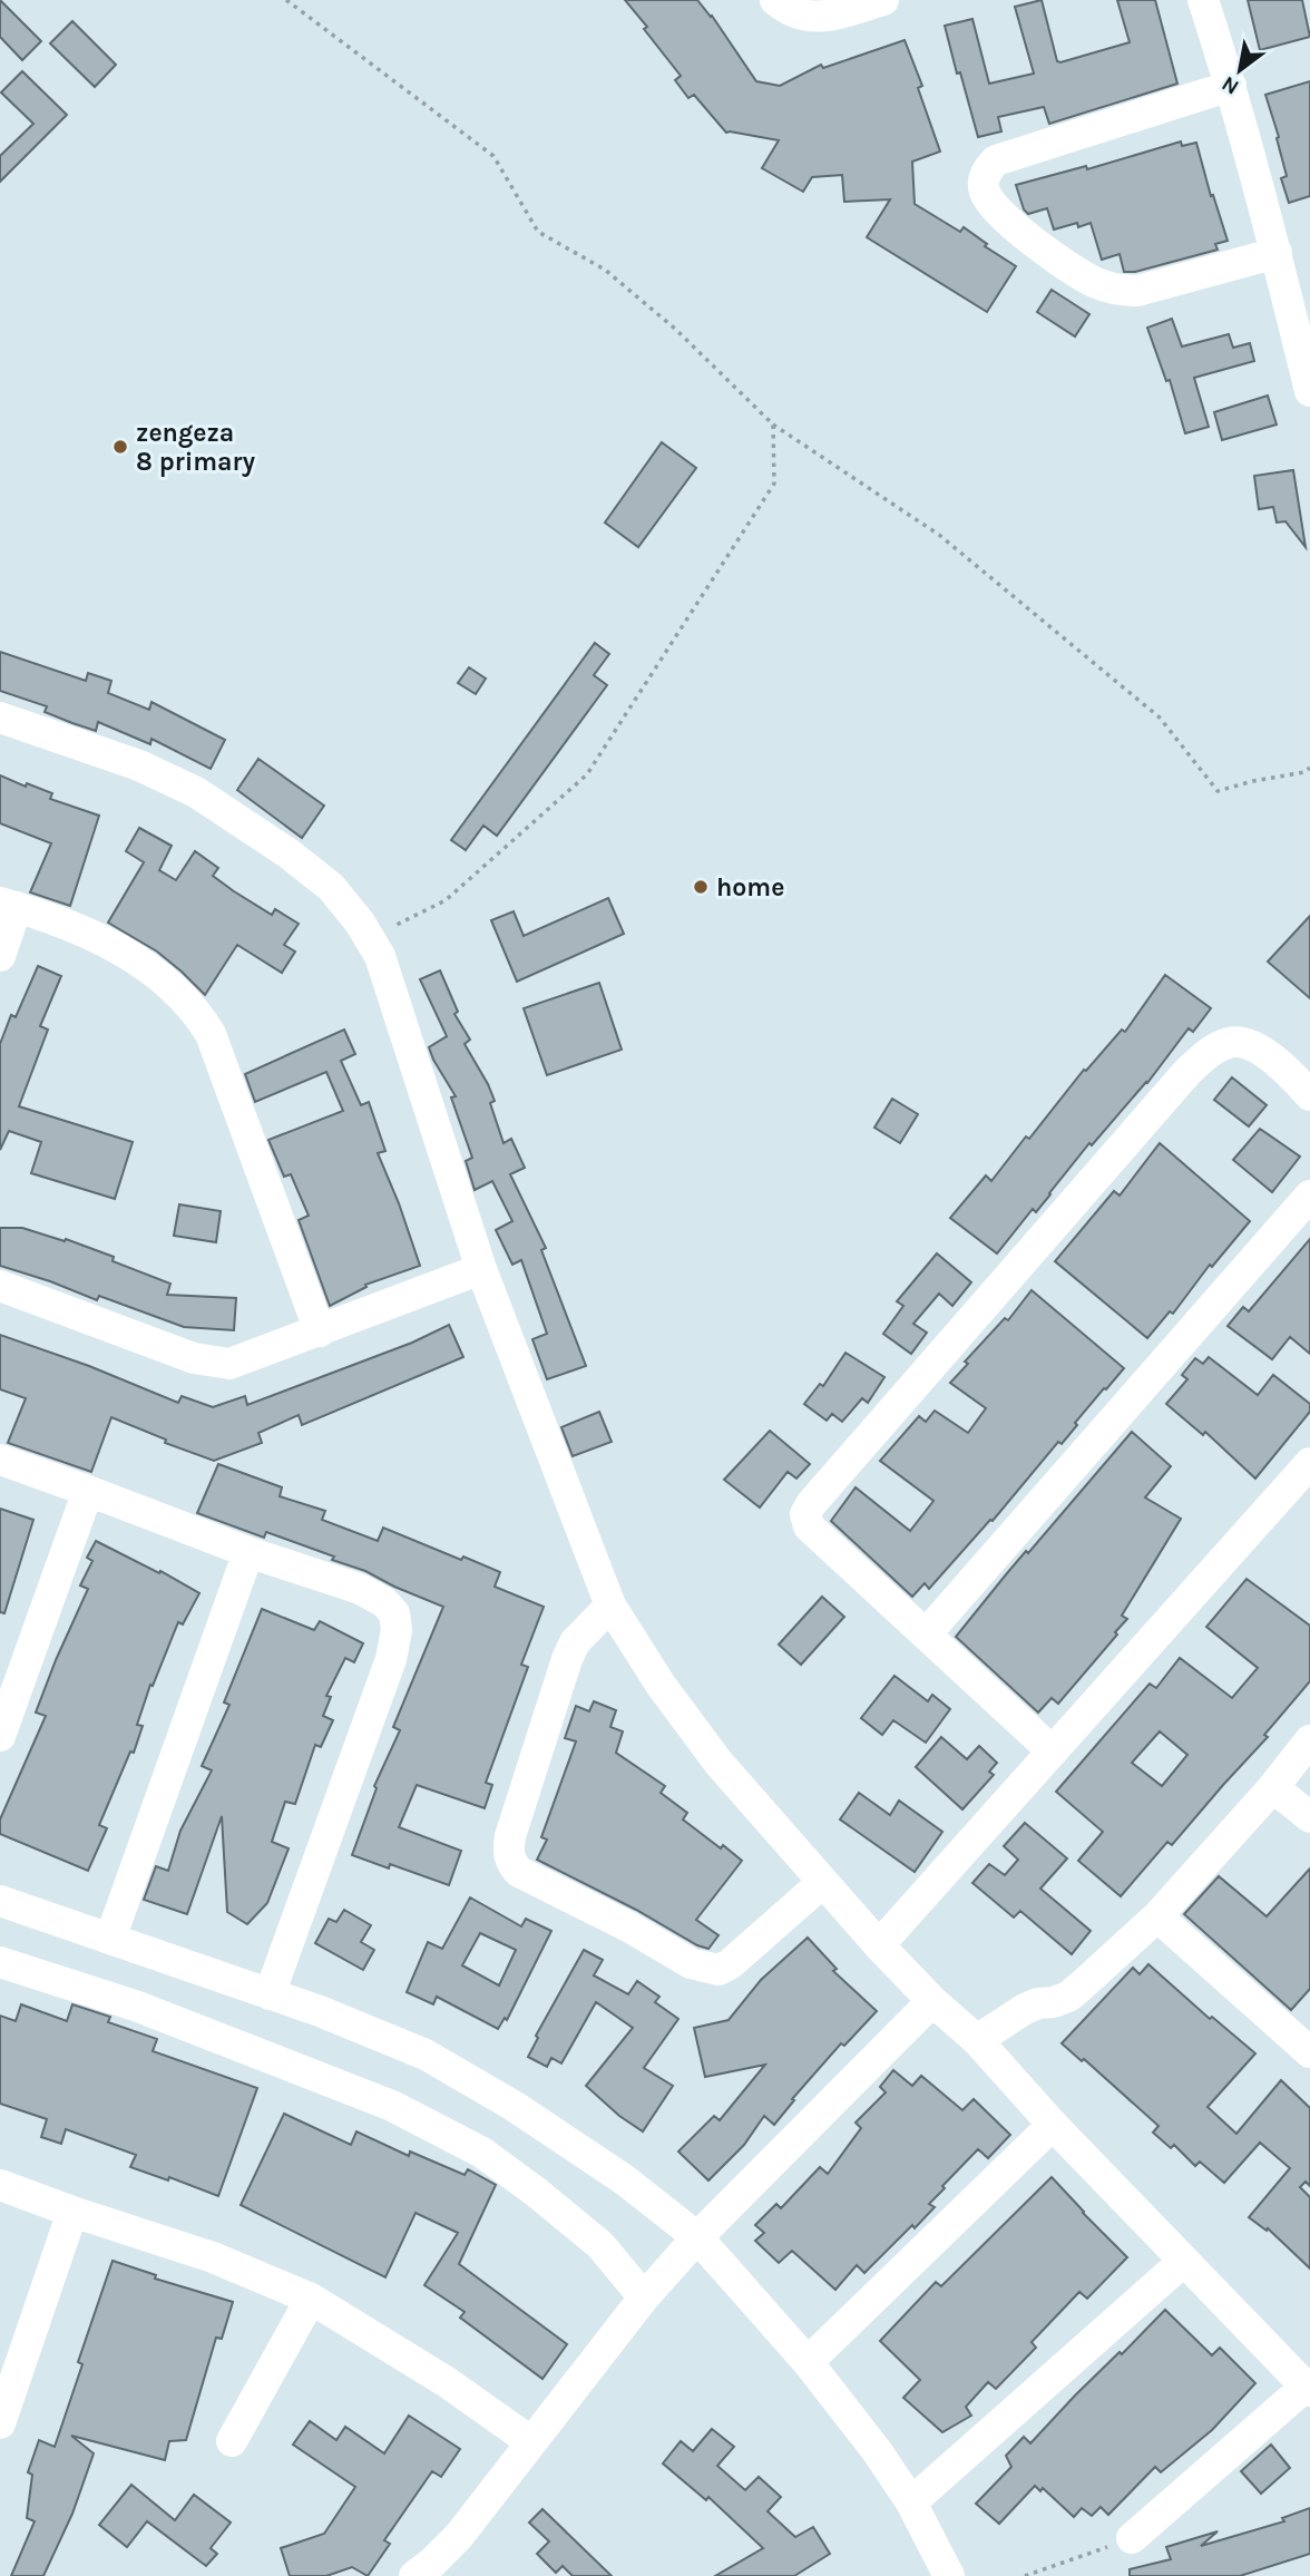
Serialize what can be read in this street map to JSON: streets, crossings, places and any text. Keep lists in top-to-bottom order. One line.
{"places":["zengeza 8 primary","home"],"north":"bottom left"}
